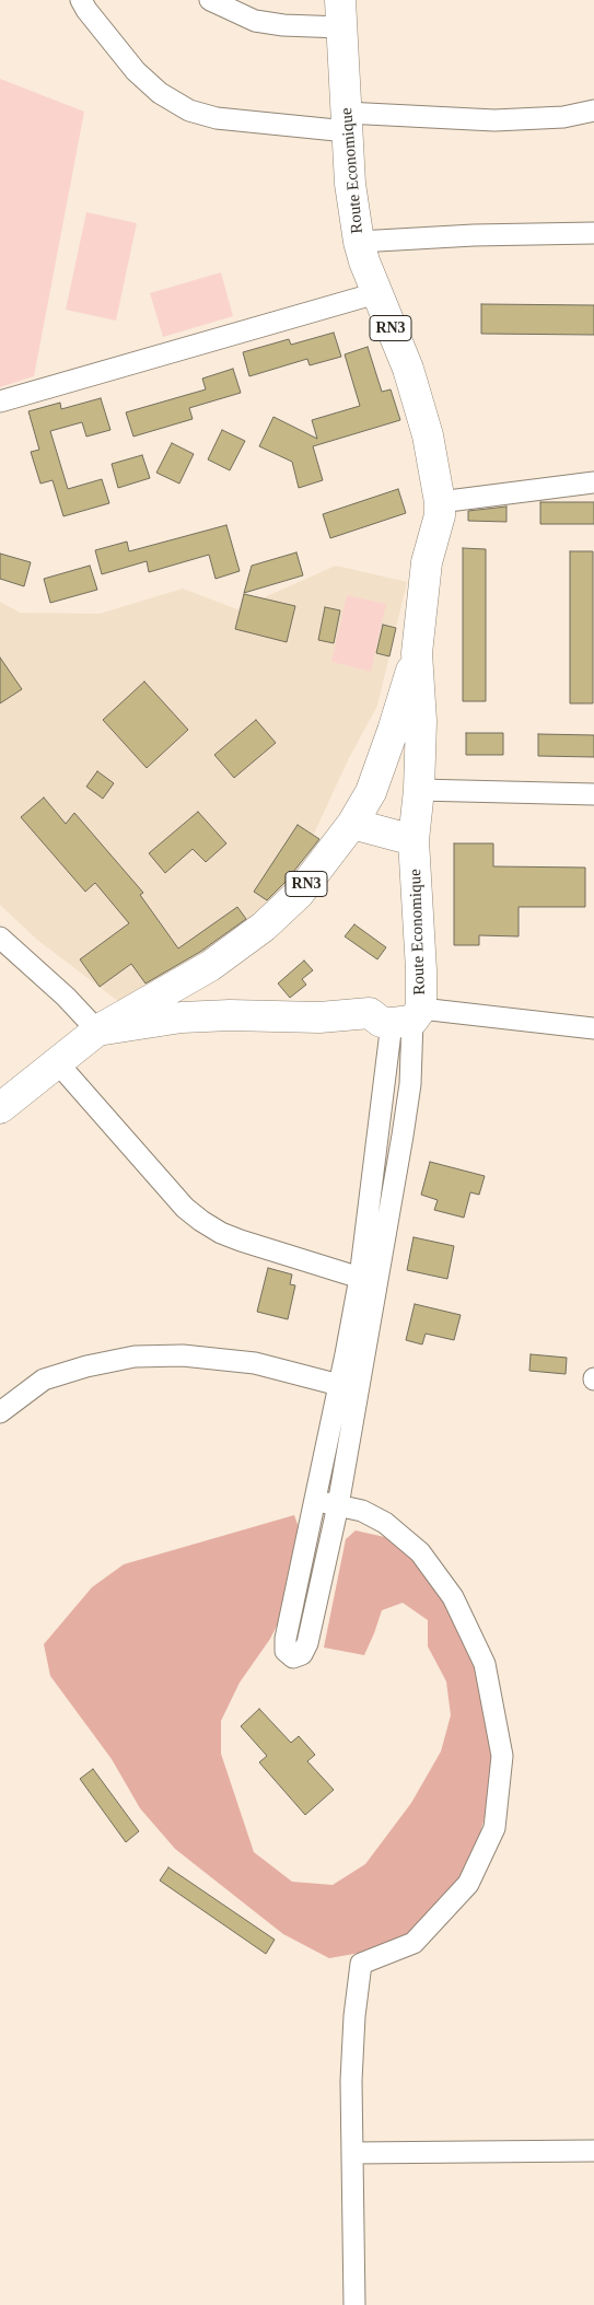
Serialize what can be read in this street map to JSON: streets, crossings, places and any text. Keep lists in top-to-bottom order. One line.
{"streets":{"highway":["Route Economique","RN3"]}}
